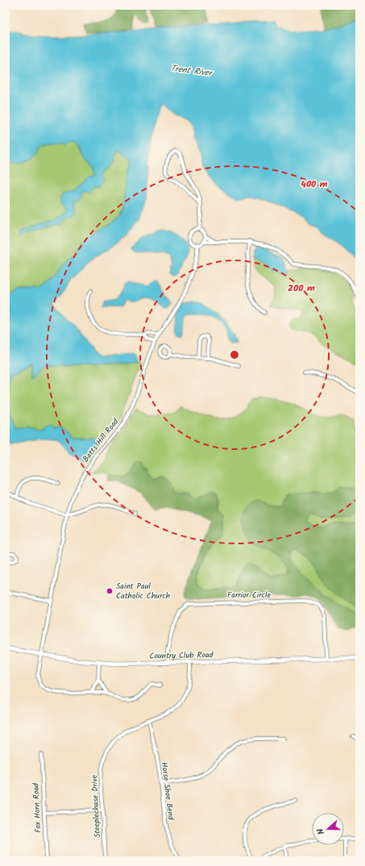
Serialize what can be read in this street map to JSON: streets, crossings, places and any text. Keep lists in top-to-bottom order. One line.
{"streets":{"street":["Batts Hill Road","Farrior Circle","Country Club Road","Horse Shoe Bend","Steeplechase Drive","Fox Horn Road"]},"crossings":[["Batts Hill Road","Country Club Road"],["Farrior Circle","Country Club Road"],["Country Club Road","Steeplechase Drive"],["Horse Shoe Bend","Steeplechase Drive"]],"water":["Trent River"],"places":["Saint Paul Catholic Church"],"north":"left","rings":["400 m","200 m"]}
